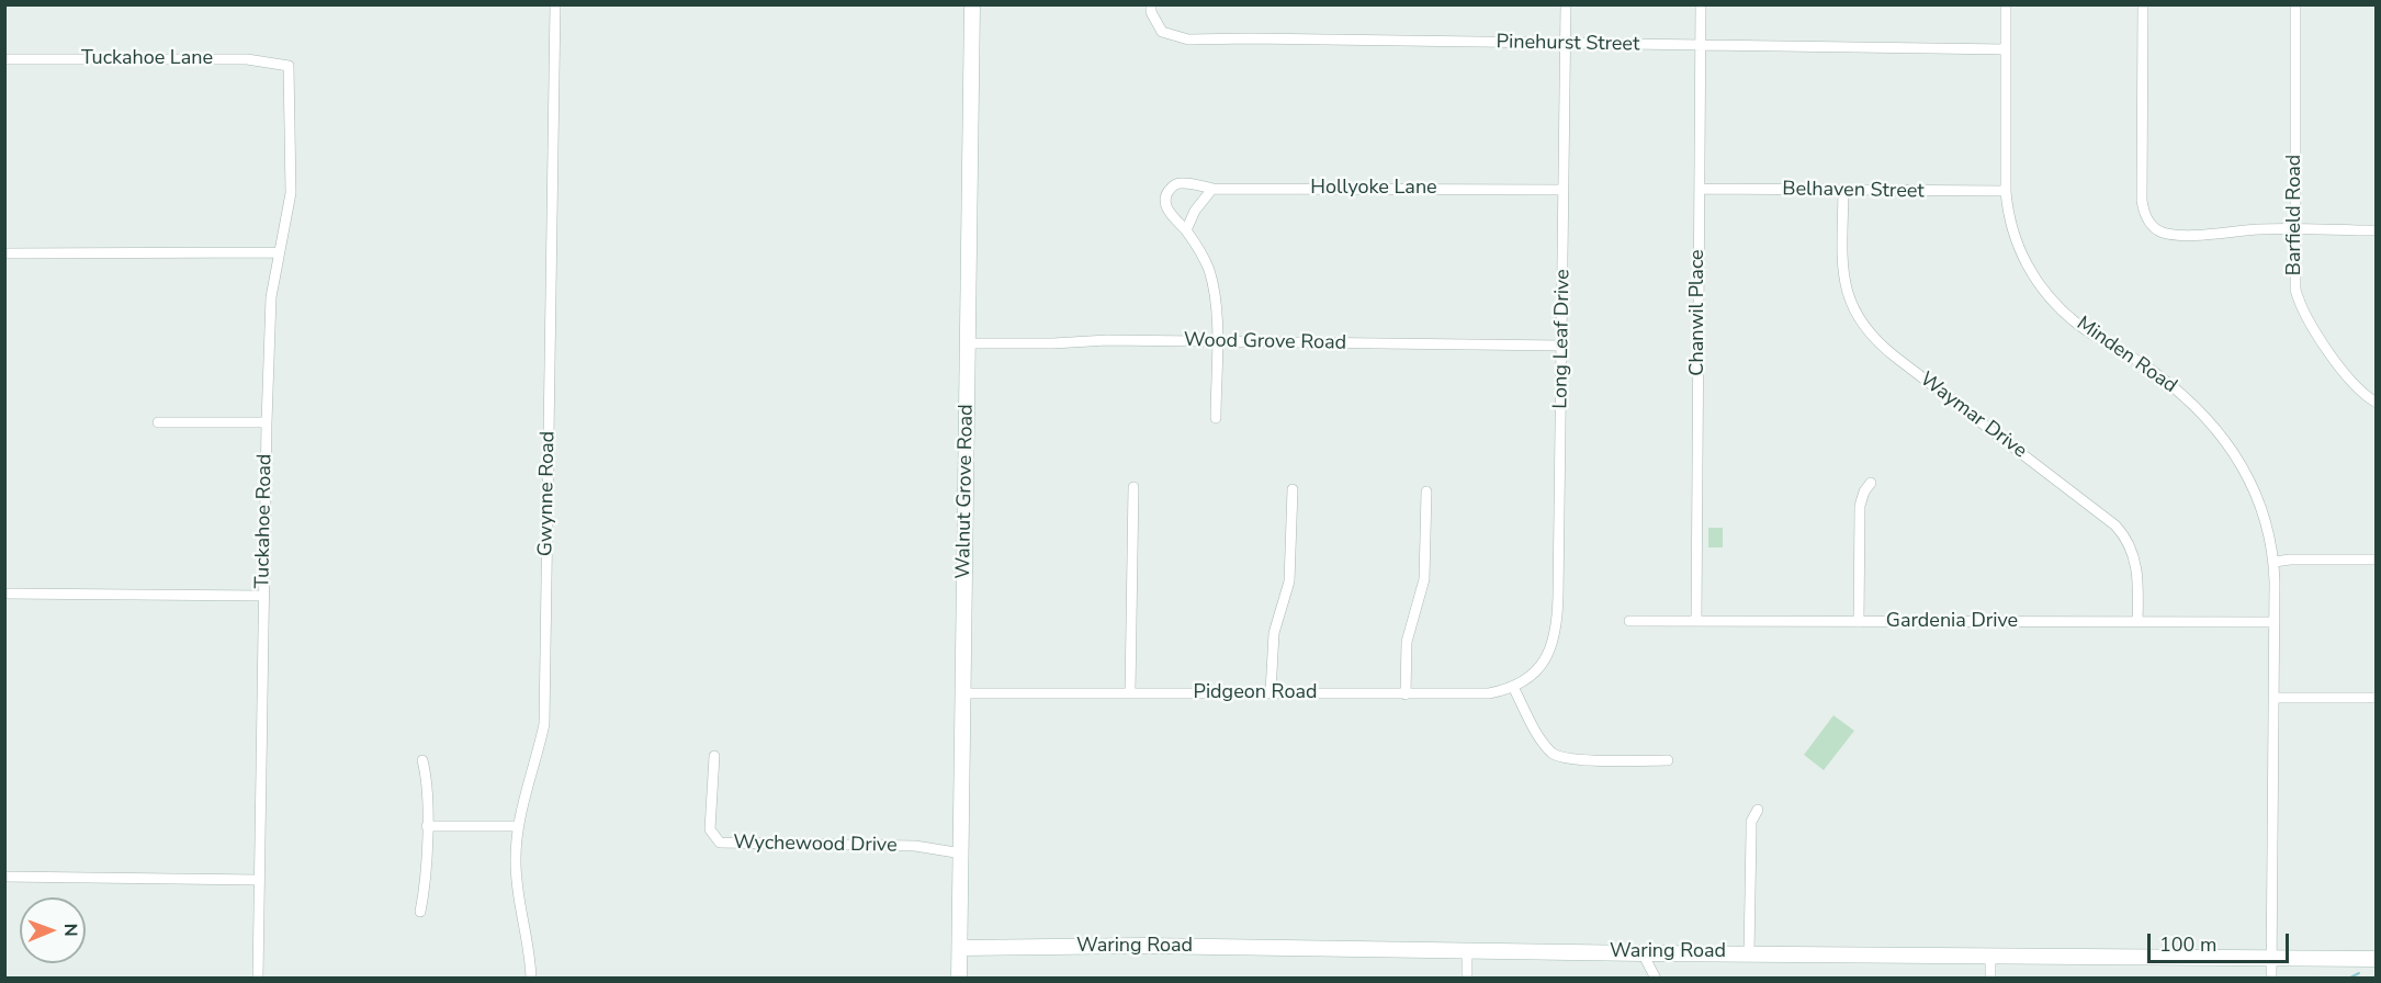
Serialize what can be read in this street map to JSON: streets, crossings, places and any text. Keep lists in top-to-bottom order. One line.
{"streets":{"main road":["Walnut Grove Road","Waring Road"],"street":["Pinehurst Street","Tuckahoe Lane","Hollyoke Lane","Belhaven Street","Barfield Road","Chanwil Place","Long Leaf Drive","Wood Grove Road","Minden Road","Waymar Drive","Gwynne Road","Tuckahoe Road","Gardenia Drive","Pidgeon Road","Wychewood Drive"]},"crossings":[["Pinehurst Street","Chanwil Place"],["Pinehurst Street","Long Leaf Drive"],["Pinehurst Street","Minden Road"],["Tuckahoe Lane","Tuckahoe Road"],["Hollyoke Lane","Long Leaf Drive"],["Belhaven Street","Chanwil Place"],["Belhaven Street","Minden Road"],["Belhaven Street","Waymar Drive"],["Chanwil Place","Gardenia Drive"],["Long Leaf Drive","Wood Grove Road"],["Long Leaf Drive","Pidgeon Road"],["Wood Grove Road","Walnut Grove Road"],["Minden Road","Gardenia Drive"],["Minden Road","Waring Road"],["Waymar Drive","Gardenia Drive"],["Walnut Grove Road","Pidgeon Road"],["Walnut Grove Road","Wychewood Drive"],["Walnut Grove Road","Waring Road"]],"scale_bar":"100 m","north":"right"}
